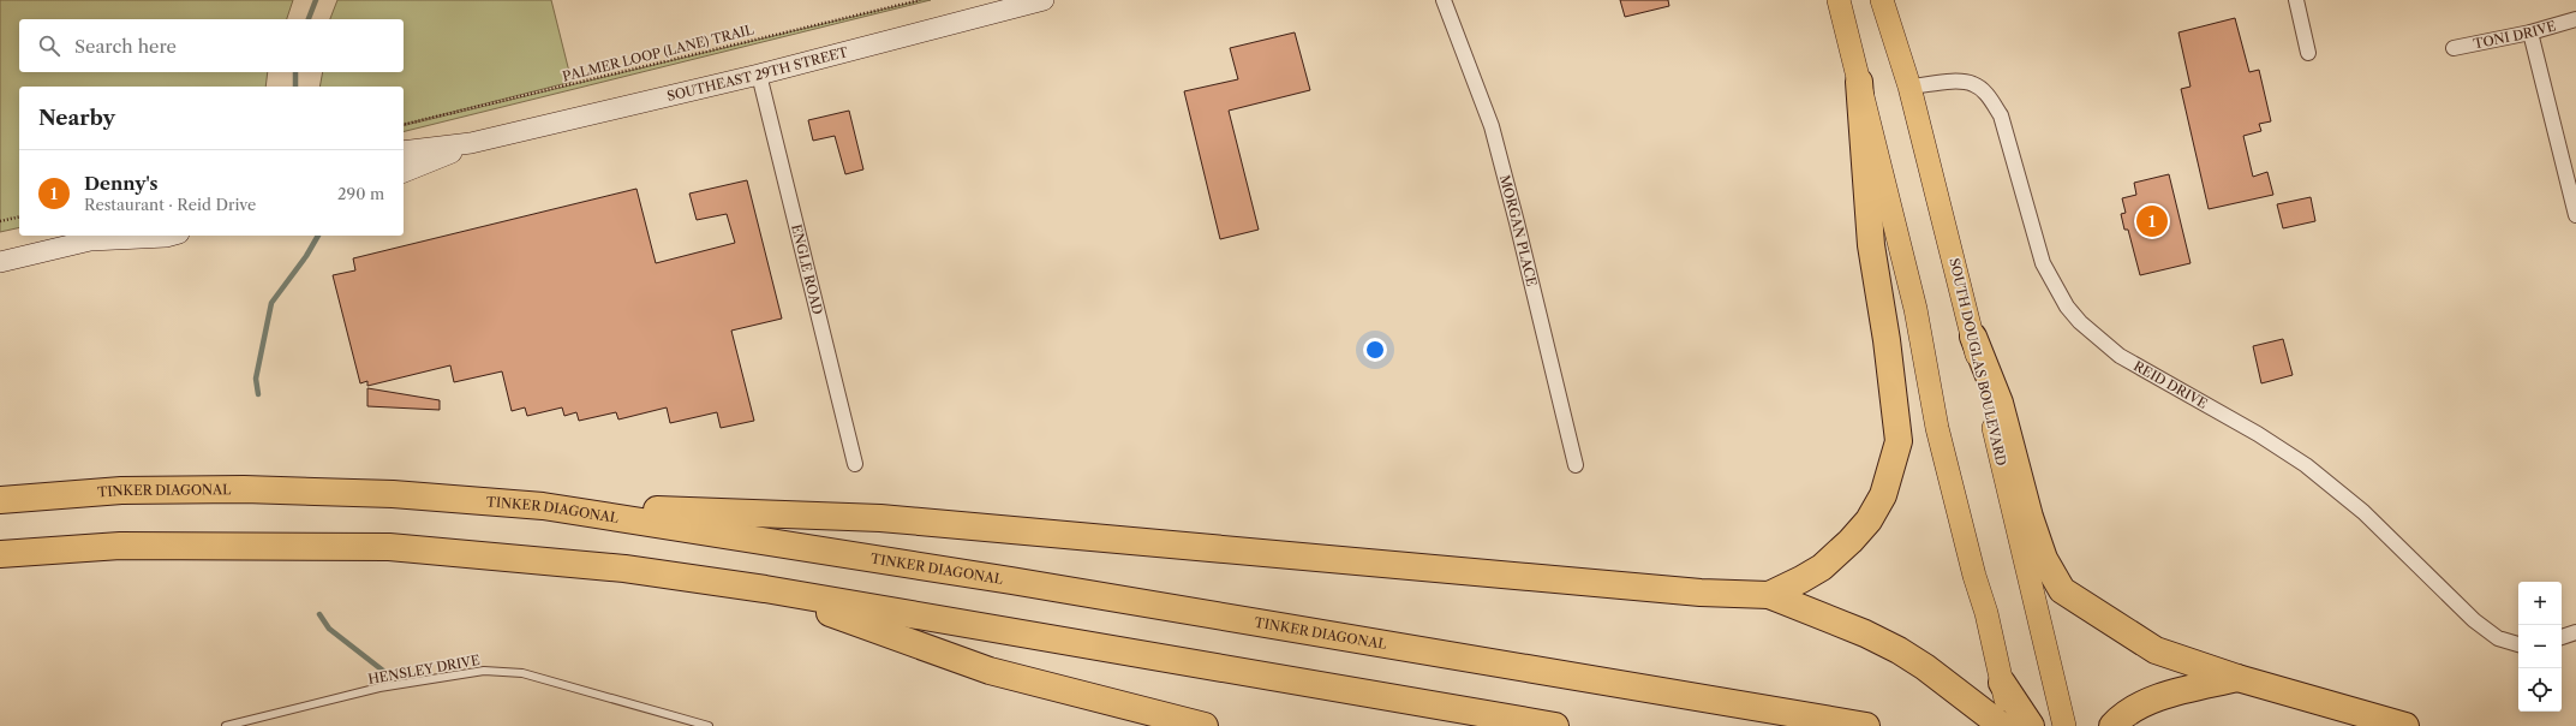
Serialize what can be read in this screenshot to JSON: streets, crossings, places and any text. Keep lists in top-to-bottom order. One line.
{"streets":{"highway":["TINKER DIAGONAL"],"main road":["SOUTHEAST 29TH STREET","SOUTH DOUGLAS BOULEVARD"],"street":["TONI DRIVE","MORGAN PLACE","ENGLE ROAD","REID DRIVE"],"lane":["HENSLEY DRIVE"],"path":["PALMER LOOP (LANE) TRAIL"]},"crossings":[["SOUTHEAST 29TH STREET","ENGLE ROAD"],["SOUTH DOUGLAS BOULEVARD","REID DRIVE"]],"page":{"search":"Search here","heading":"Nearby","list":[{"mark":"1","name":"Denny's","note":"Restaurant · Reid Drive","value":"290 m"}],"pins":"1","map_buttons":["+","−"]}}
